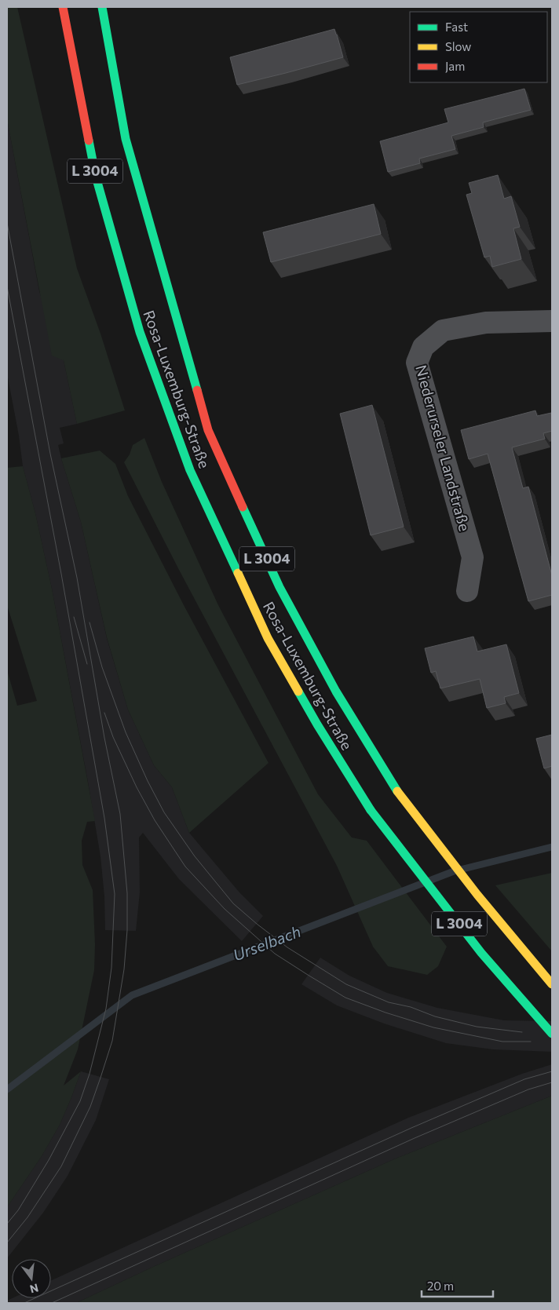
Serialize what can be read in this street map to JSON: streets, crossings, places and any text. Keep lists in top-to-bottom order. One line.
{"streets":{"highway":["L 3004","Rosa-Luxemburg-Straße"],"street":["Niederurseler Landstraße"]},"water":["Urselbach"],"legend":["Fast","Slow","Jam"],"scale_bar":"20 m","north":"bottom"}
